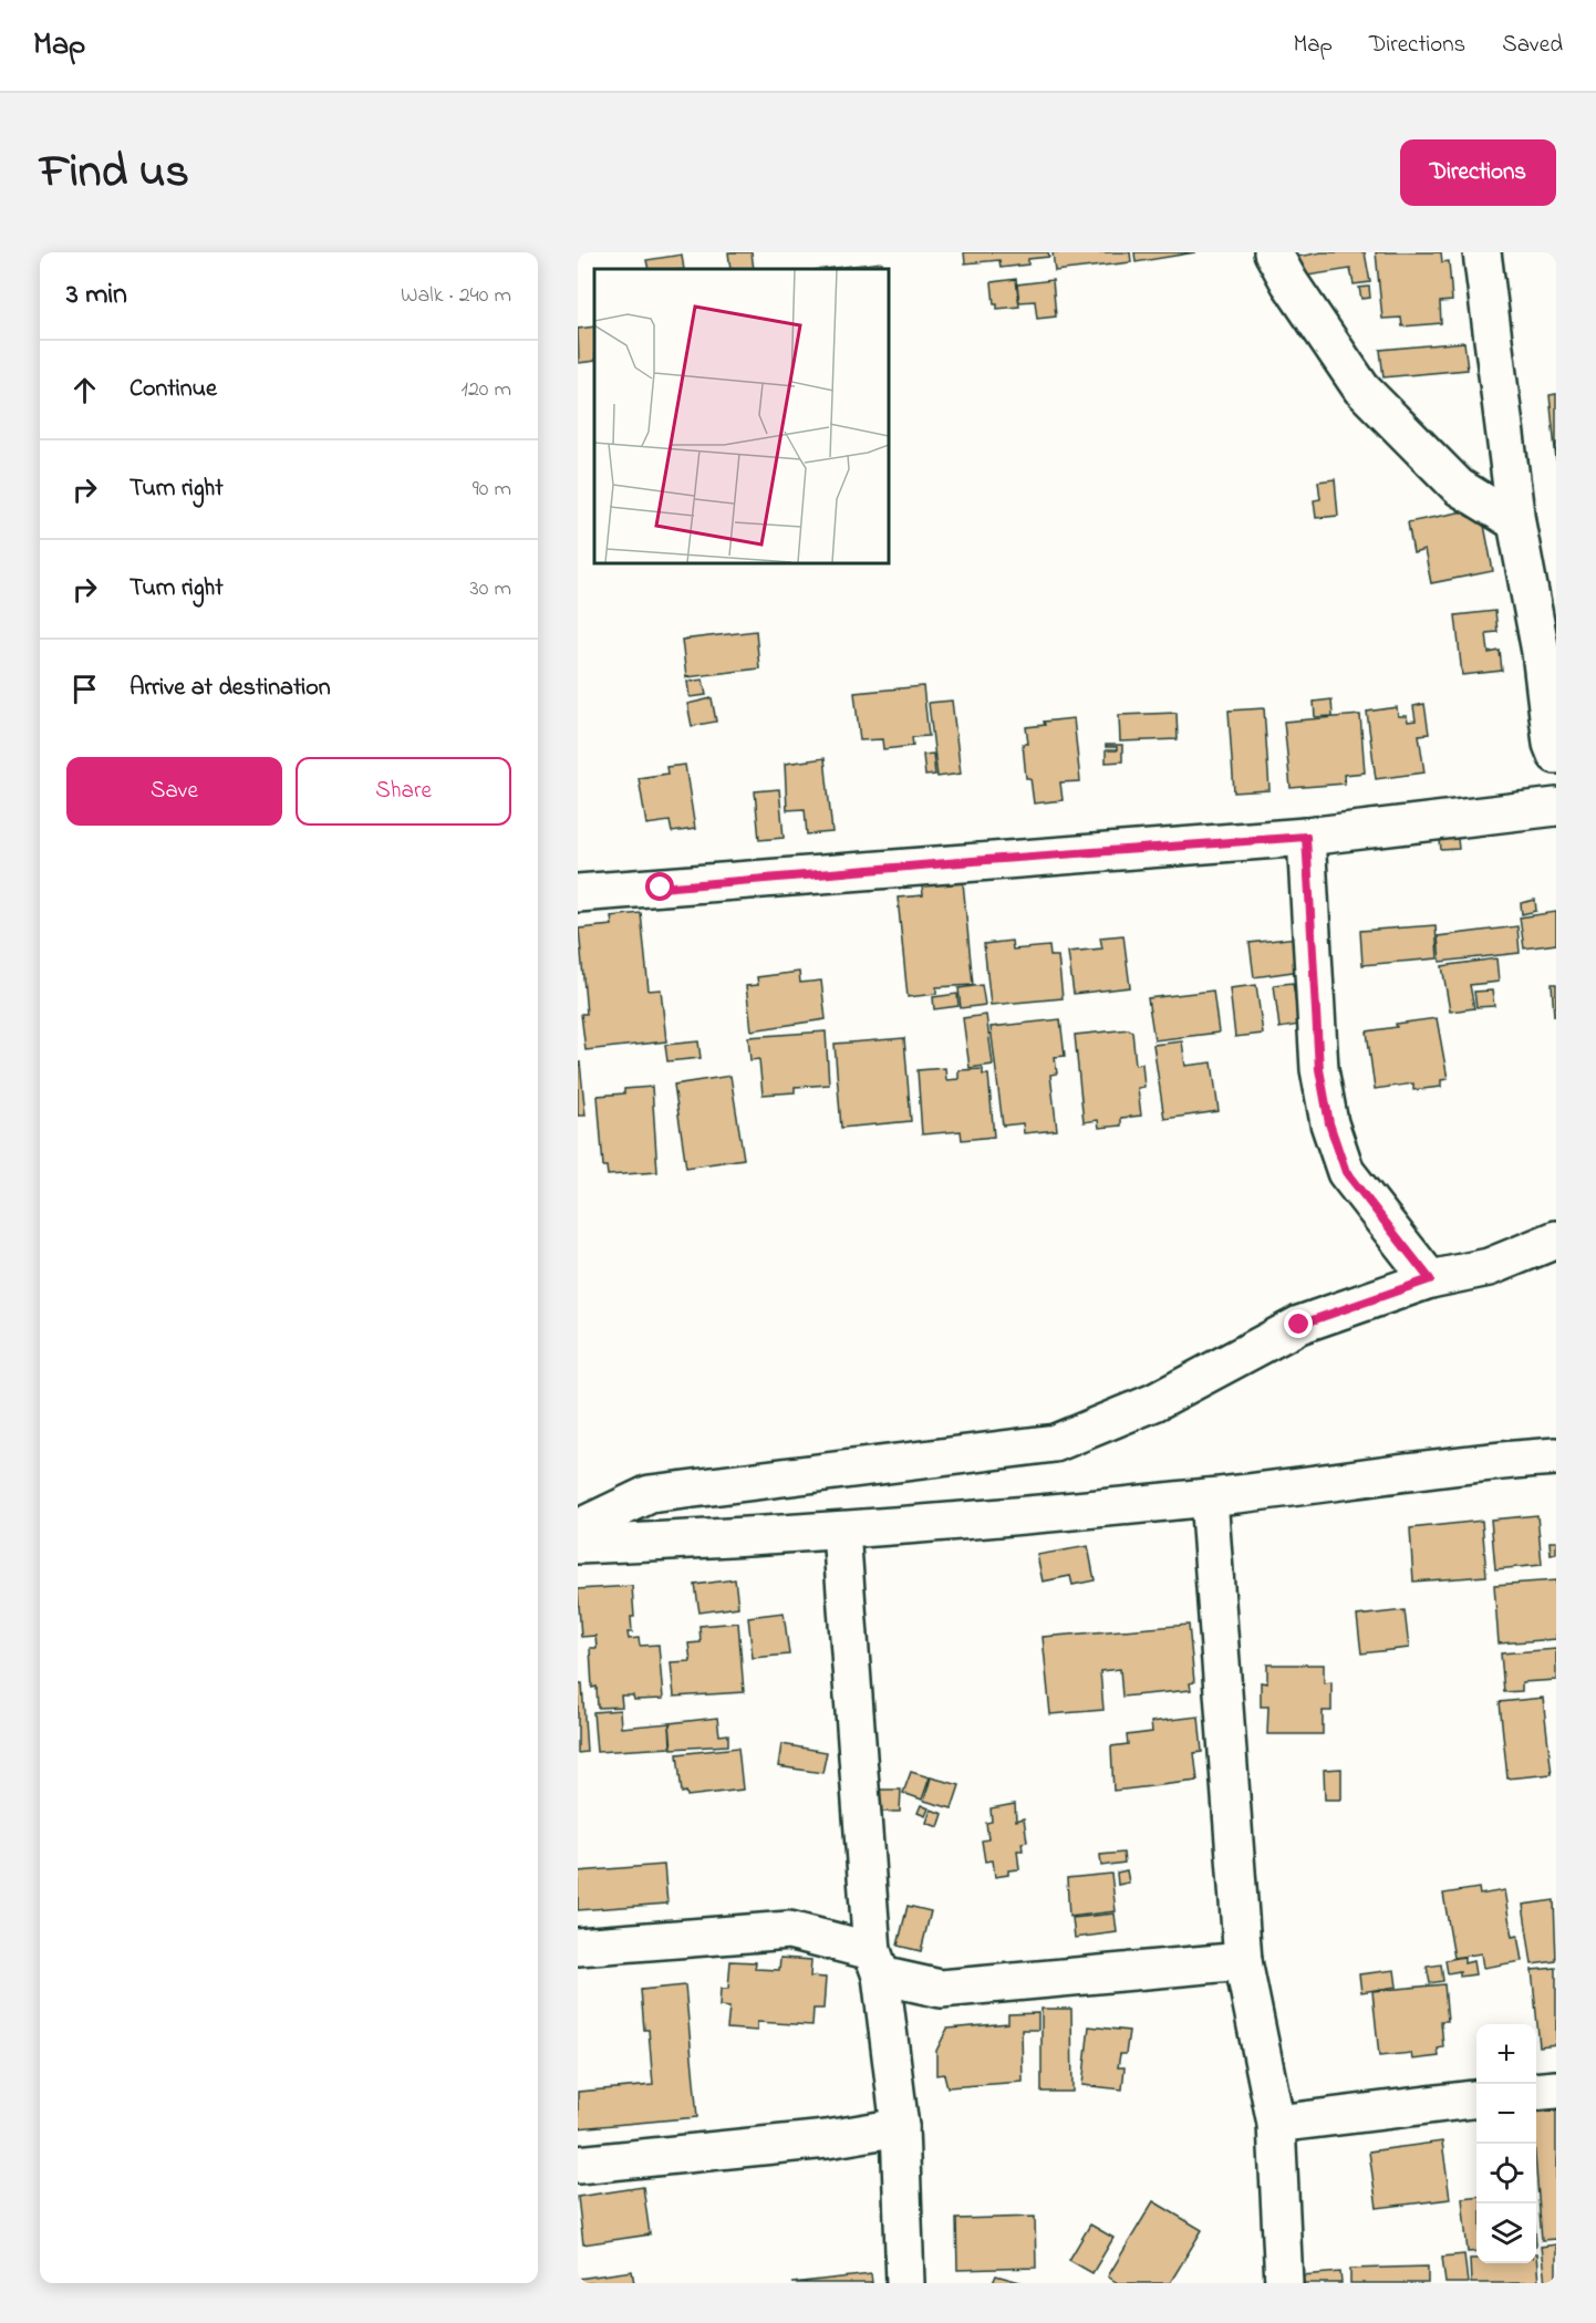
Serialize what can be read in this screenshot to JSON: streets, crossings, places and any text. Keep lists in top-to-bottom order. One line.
{"page":{"header":"Map","nav":["Map","Directions","Saved"],"title":"Find us","buttons":["Directions",["Save","Share"]],"heading":["3 min","Walk · 240 m"],"list":[["Continue","120 m"],["Turn right","90 m"],["Turn right","30 m"],"Arrive at destination"],"map_buttons":["+","−"]}}
